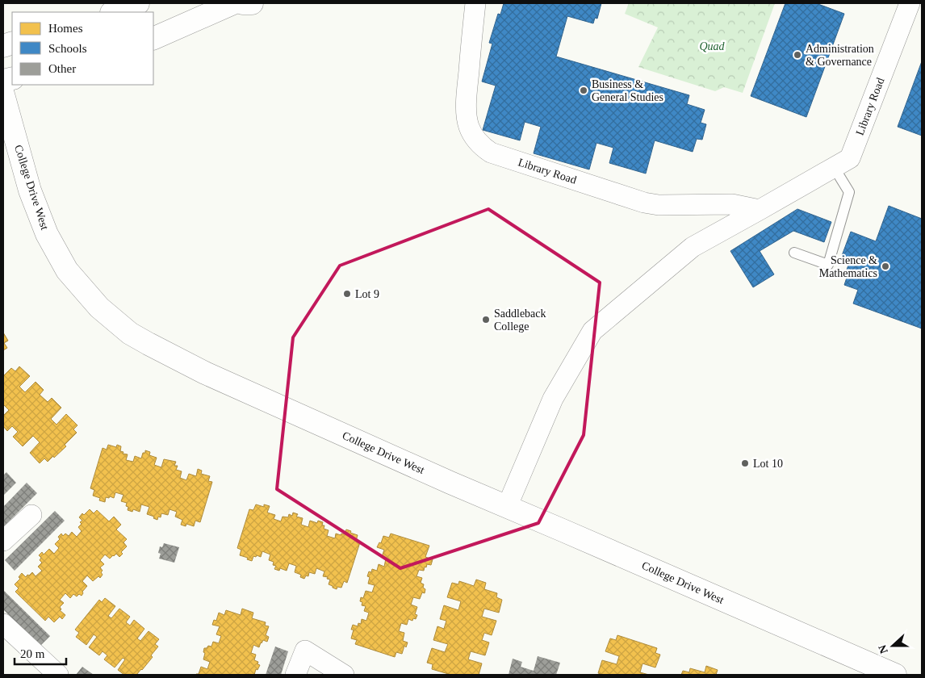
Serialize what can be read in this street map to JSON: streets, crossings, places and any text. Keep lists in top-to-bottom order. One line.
{"streets":{"street":["Library Road","College Drive West"]},"crossings":[["Library Road","College Drive West"]],"parks":["Quad"],"places":["Administration & Governance","Business & General Studies","Science & Mathematics","Lot 9","Saddleback College","Lot 10"],"legend":["Homes","Schools","Other"],"scale_bar":"20 m","north":"left"}
